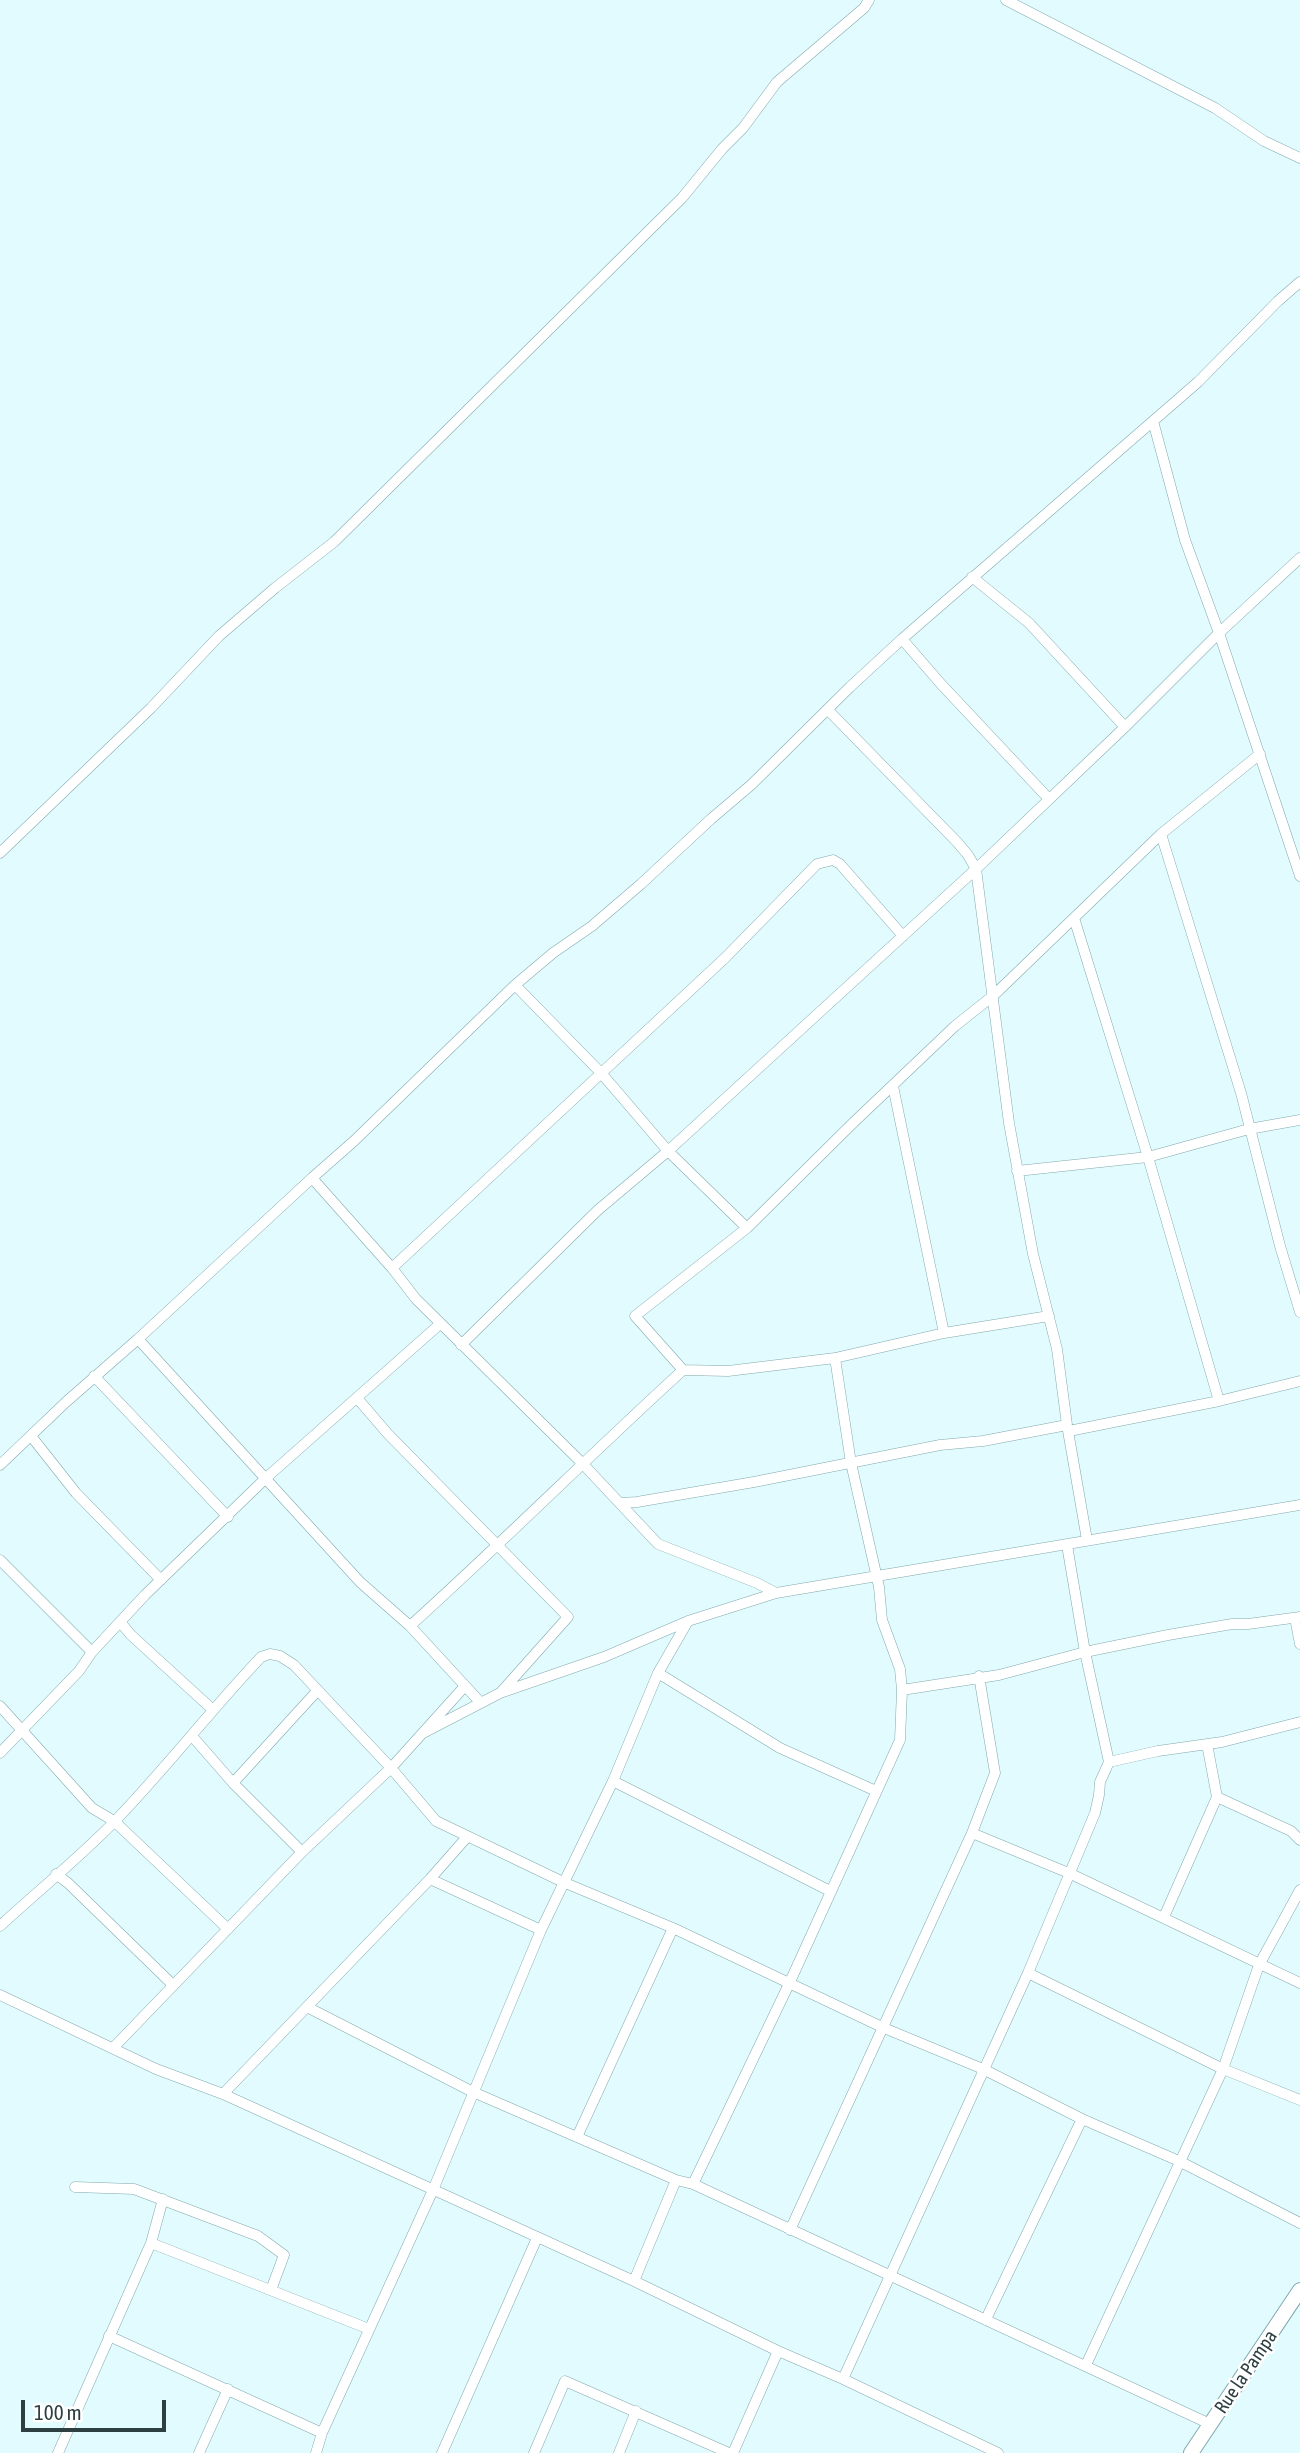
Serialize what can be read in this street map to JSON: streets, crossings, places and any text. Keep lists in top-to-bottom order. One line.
{"streets":{"street":["Rue la Pampa"]},"scale_bar":"100 m"}
